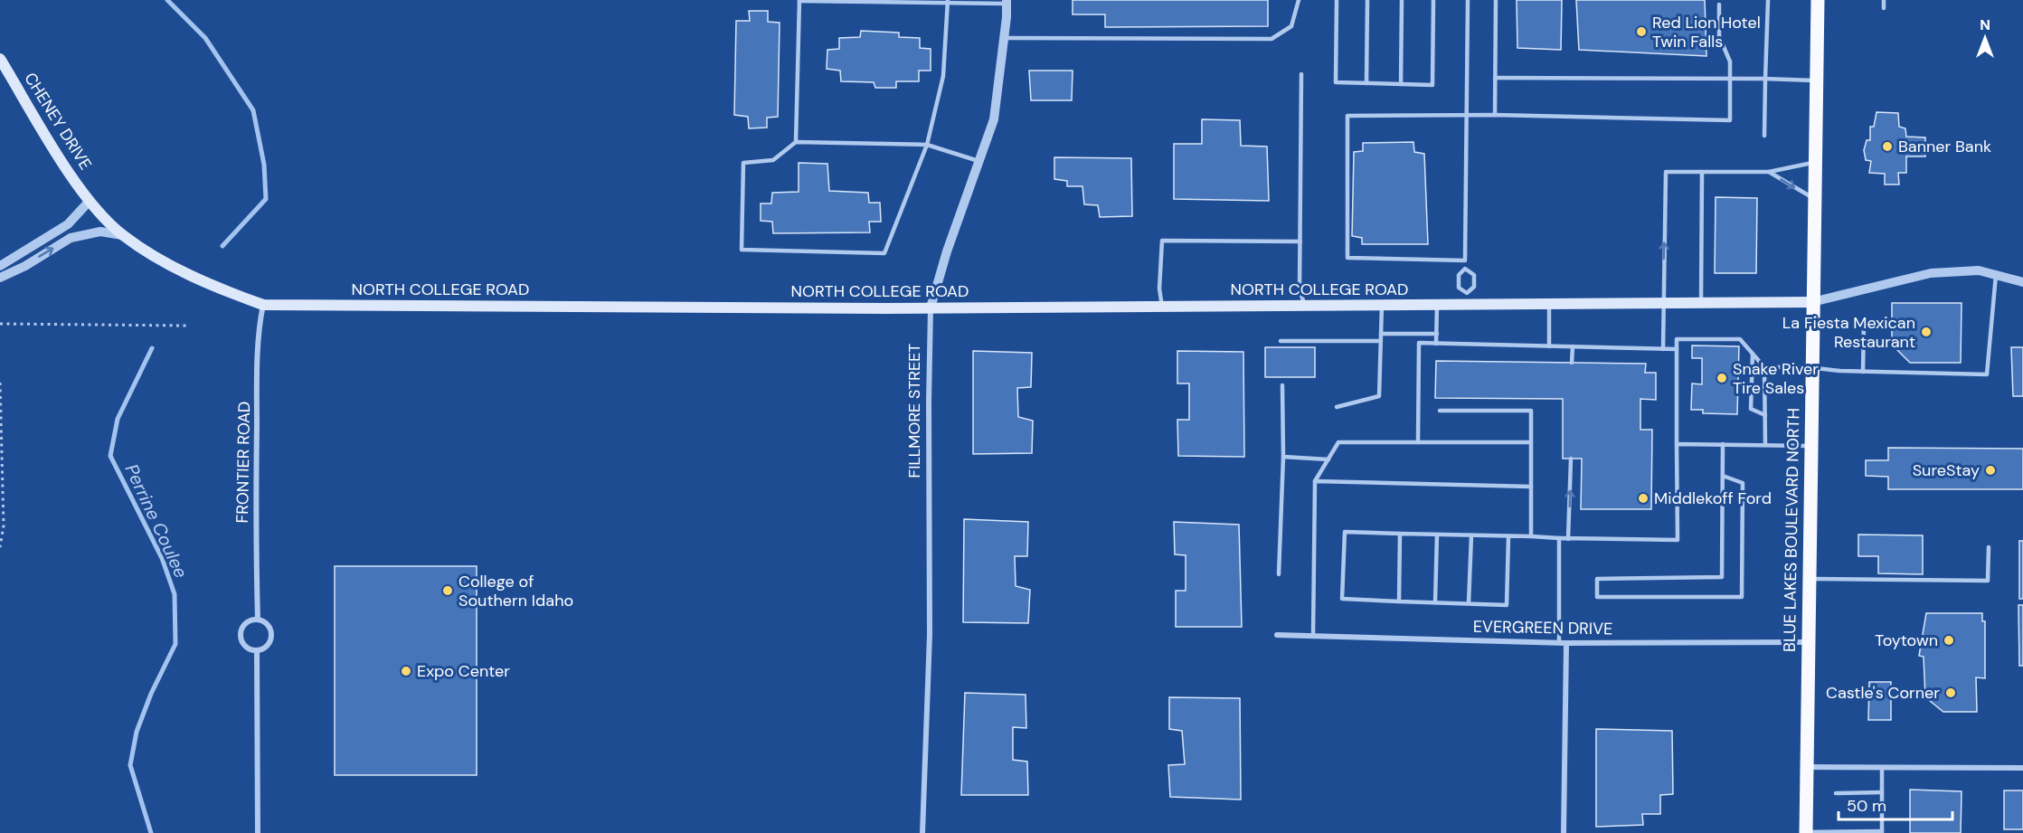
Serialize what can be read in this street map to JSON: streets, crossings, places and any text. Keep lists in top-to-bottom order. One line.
{"streets":{"main road":["CHENEY DRIVE","NORTH COLLEGE ROAD","BLUE LAKES BOULEVARD NORTH"],"street":["FILLMORE STREET","FRONTIER ROAD","EVERGREEN DRIVE"]},"crossings":[["CHENEY DRIVE","NORTH COLLEGE ROAD"],["NORTH COLLEGE ROAD","FILLMORE STREET"],["NORTH COLLEGE ROAD","FRONTIER ROAD"],["NORTH COLLEGE ROAD","BLUE LAKES BOULEVARD NORTH"],["BLUE LAKES BOULEVARD NORTH","EVERGREEN DRIVE"]],"water":["Perrine Coulee"],"places":["Red Lion Hotel Twin Falls","Banner Bank","La Fiesta Mexican Restaurant","Snake River Tire Sales","SureStay","Middlekoff Ford","College of Southern Idaho","Toytown","Expo Center","Castle's Corner"],"scale_bar":"50 m","north":"top"}
